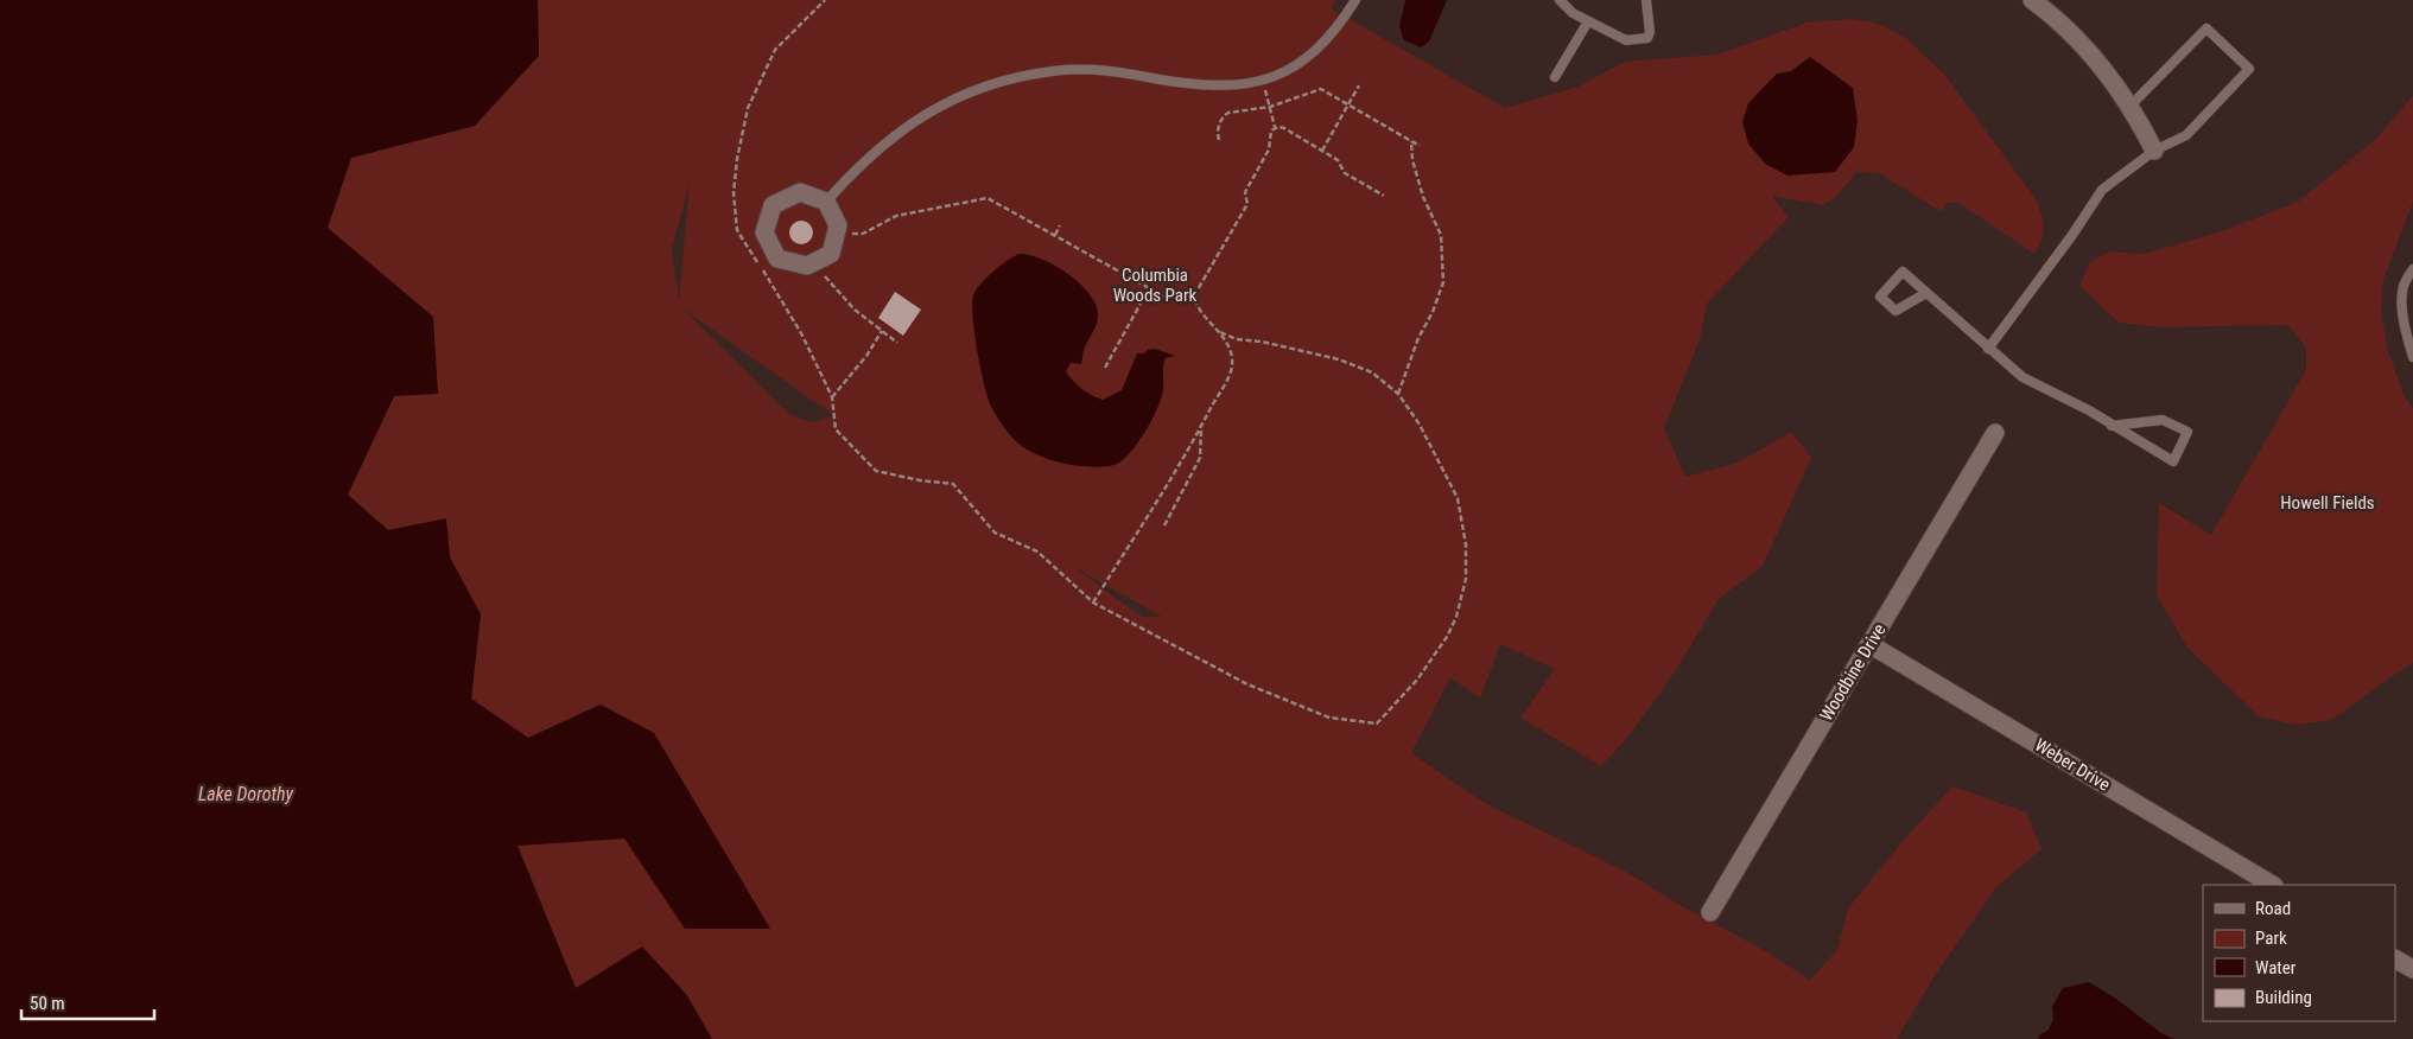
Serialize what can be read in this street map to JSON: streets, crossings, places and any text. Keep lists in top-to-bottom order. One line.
{"streets":{"street":["Woodbine Drive","Weber Drive"]},"crossings":[["Woodbine Drive","Weber Drive"]],"water":["Lake Dorothy"],"parks":["Columbia Woods Park","Howell Fields"],"legend":["Road","Park","Water","Building"],"scale_bar":"50 m"}
